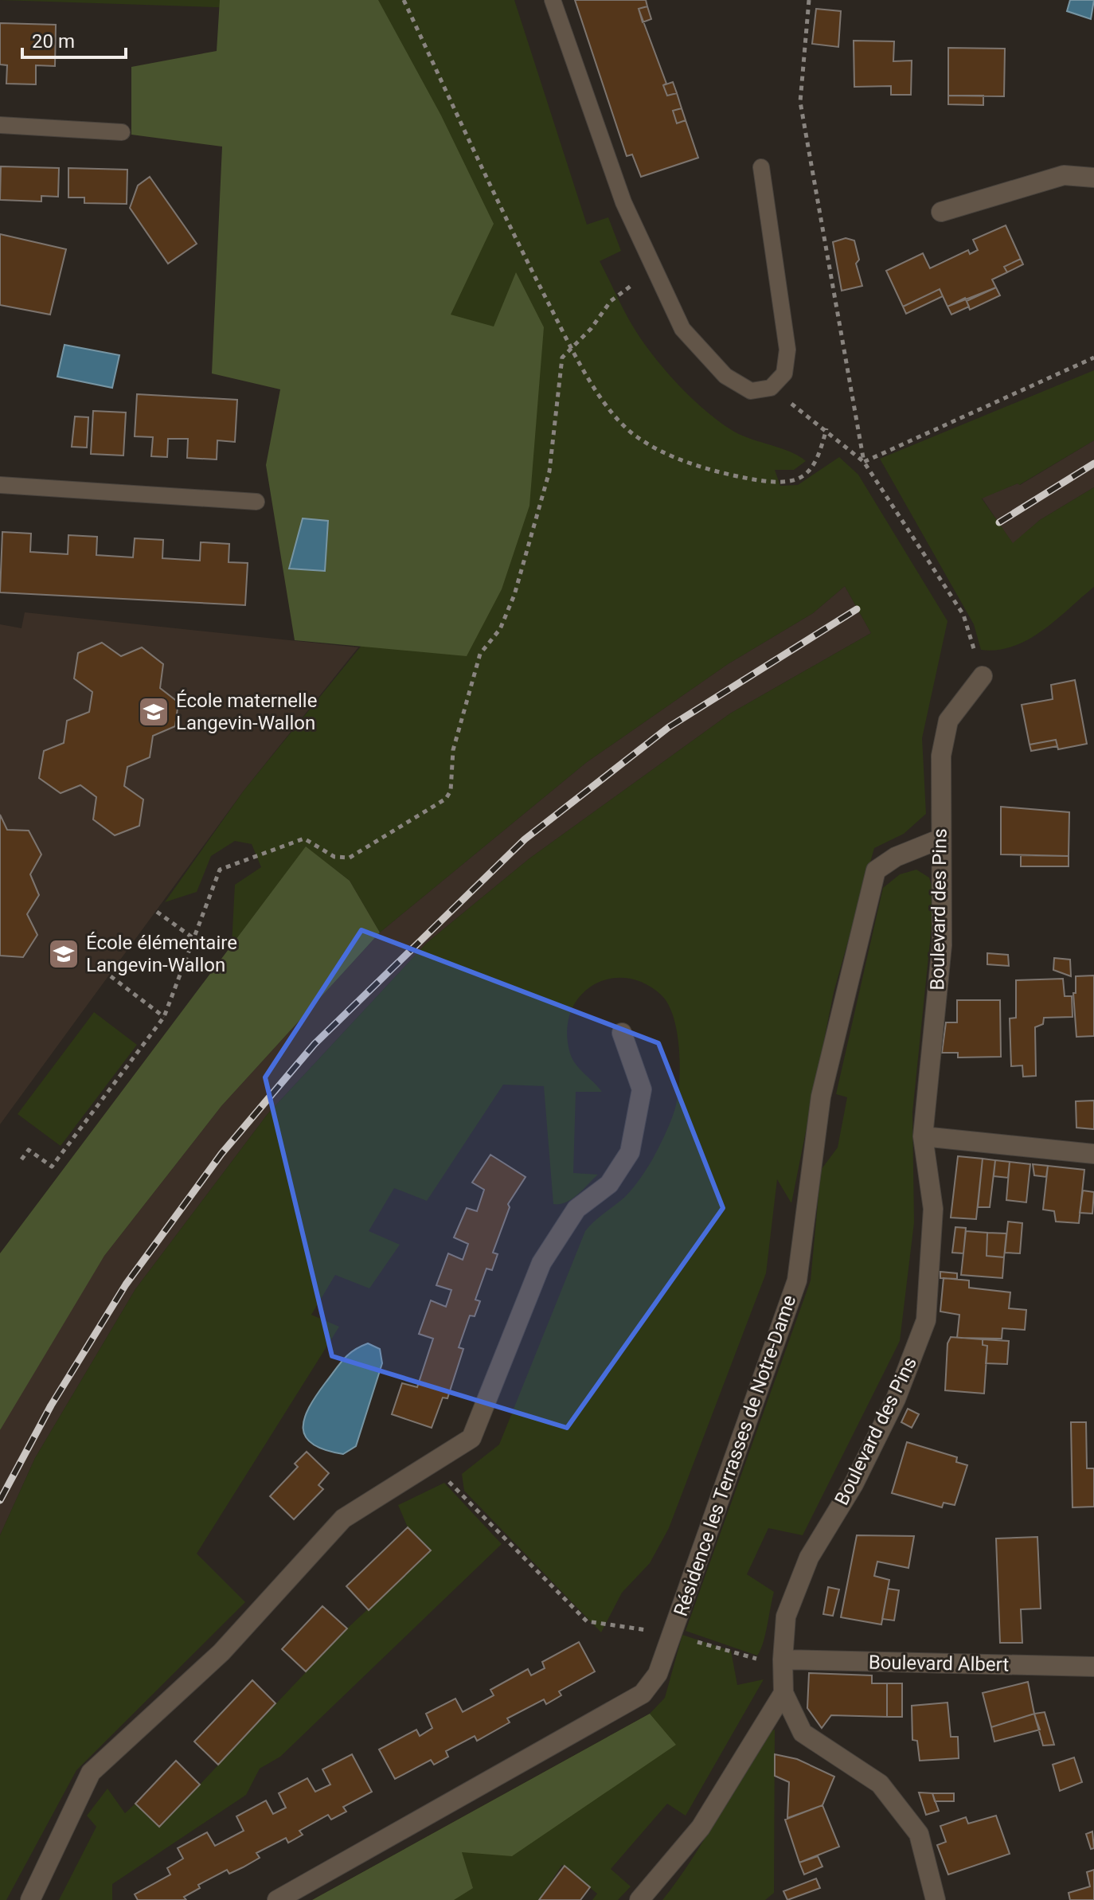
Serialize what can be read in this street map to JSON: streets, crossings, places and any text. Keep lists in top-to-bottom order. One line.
{"streets":{"street":["Boulevard des Pins","Résidence les Terrasses de Notre-Dame","Boulevard Albert"]},"crossings":[["Boulevard des Pins","Résidence les Terrasses de Notre-Dame"],["Boulevard des Pins","Boulevard Albert"]],"places":{"school or university":["École maternelle Langevin-Wallon","École élémentaire Langevin-Wallon"]},"scale_bar":"20 m"}
